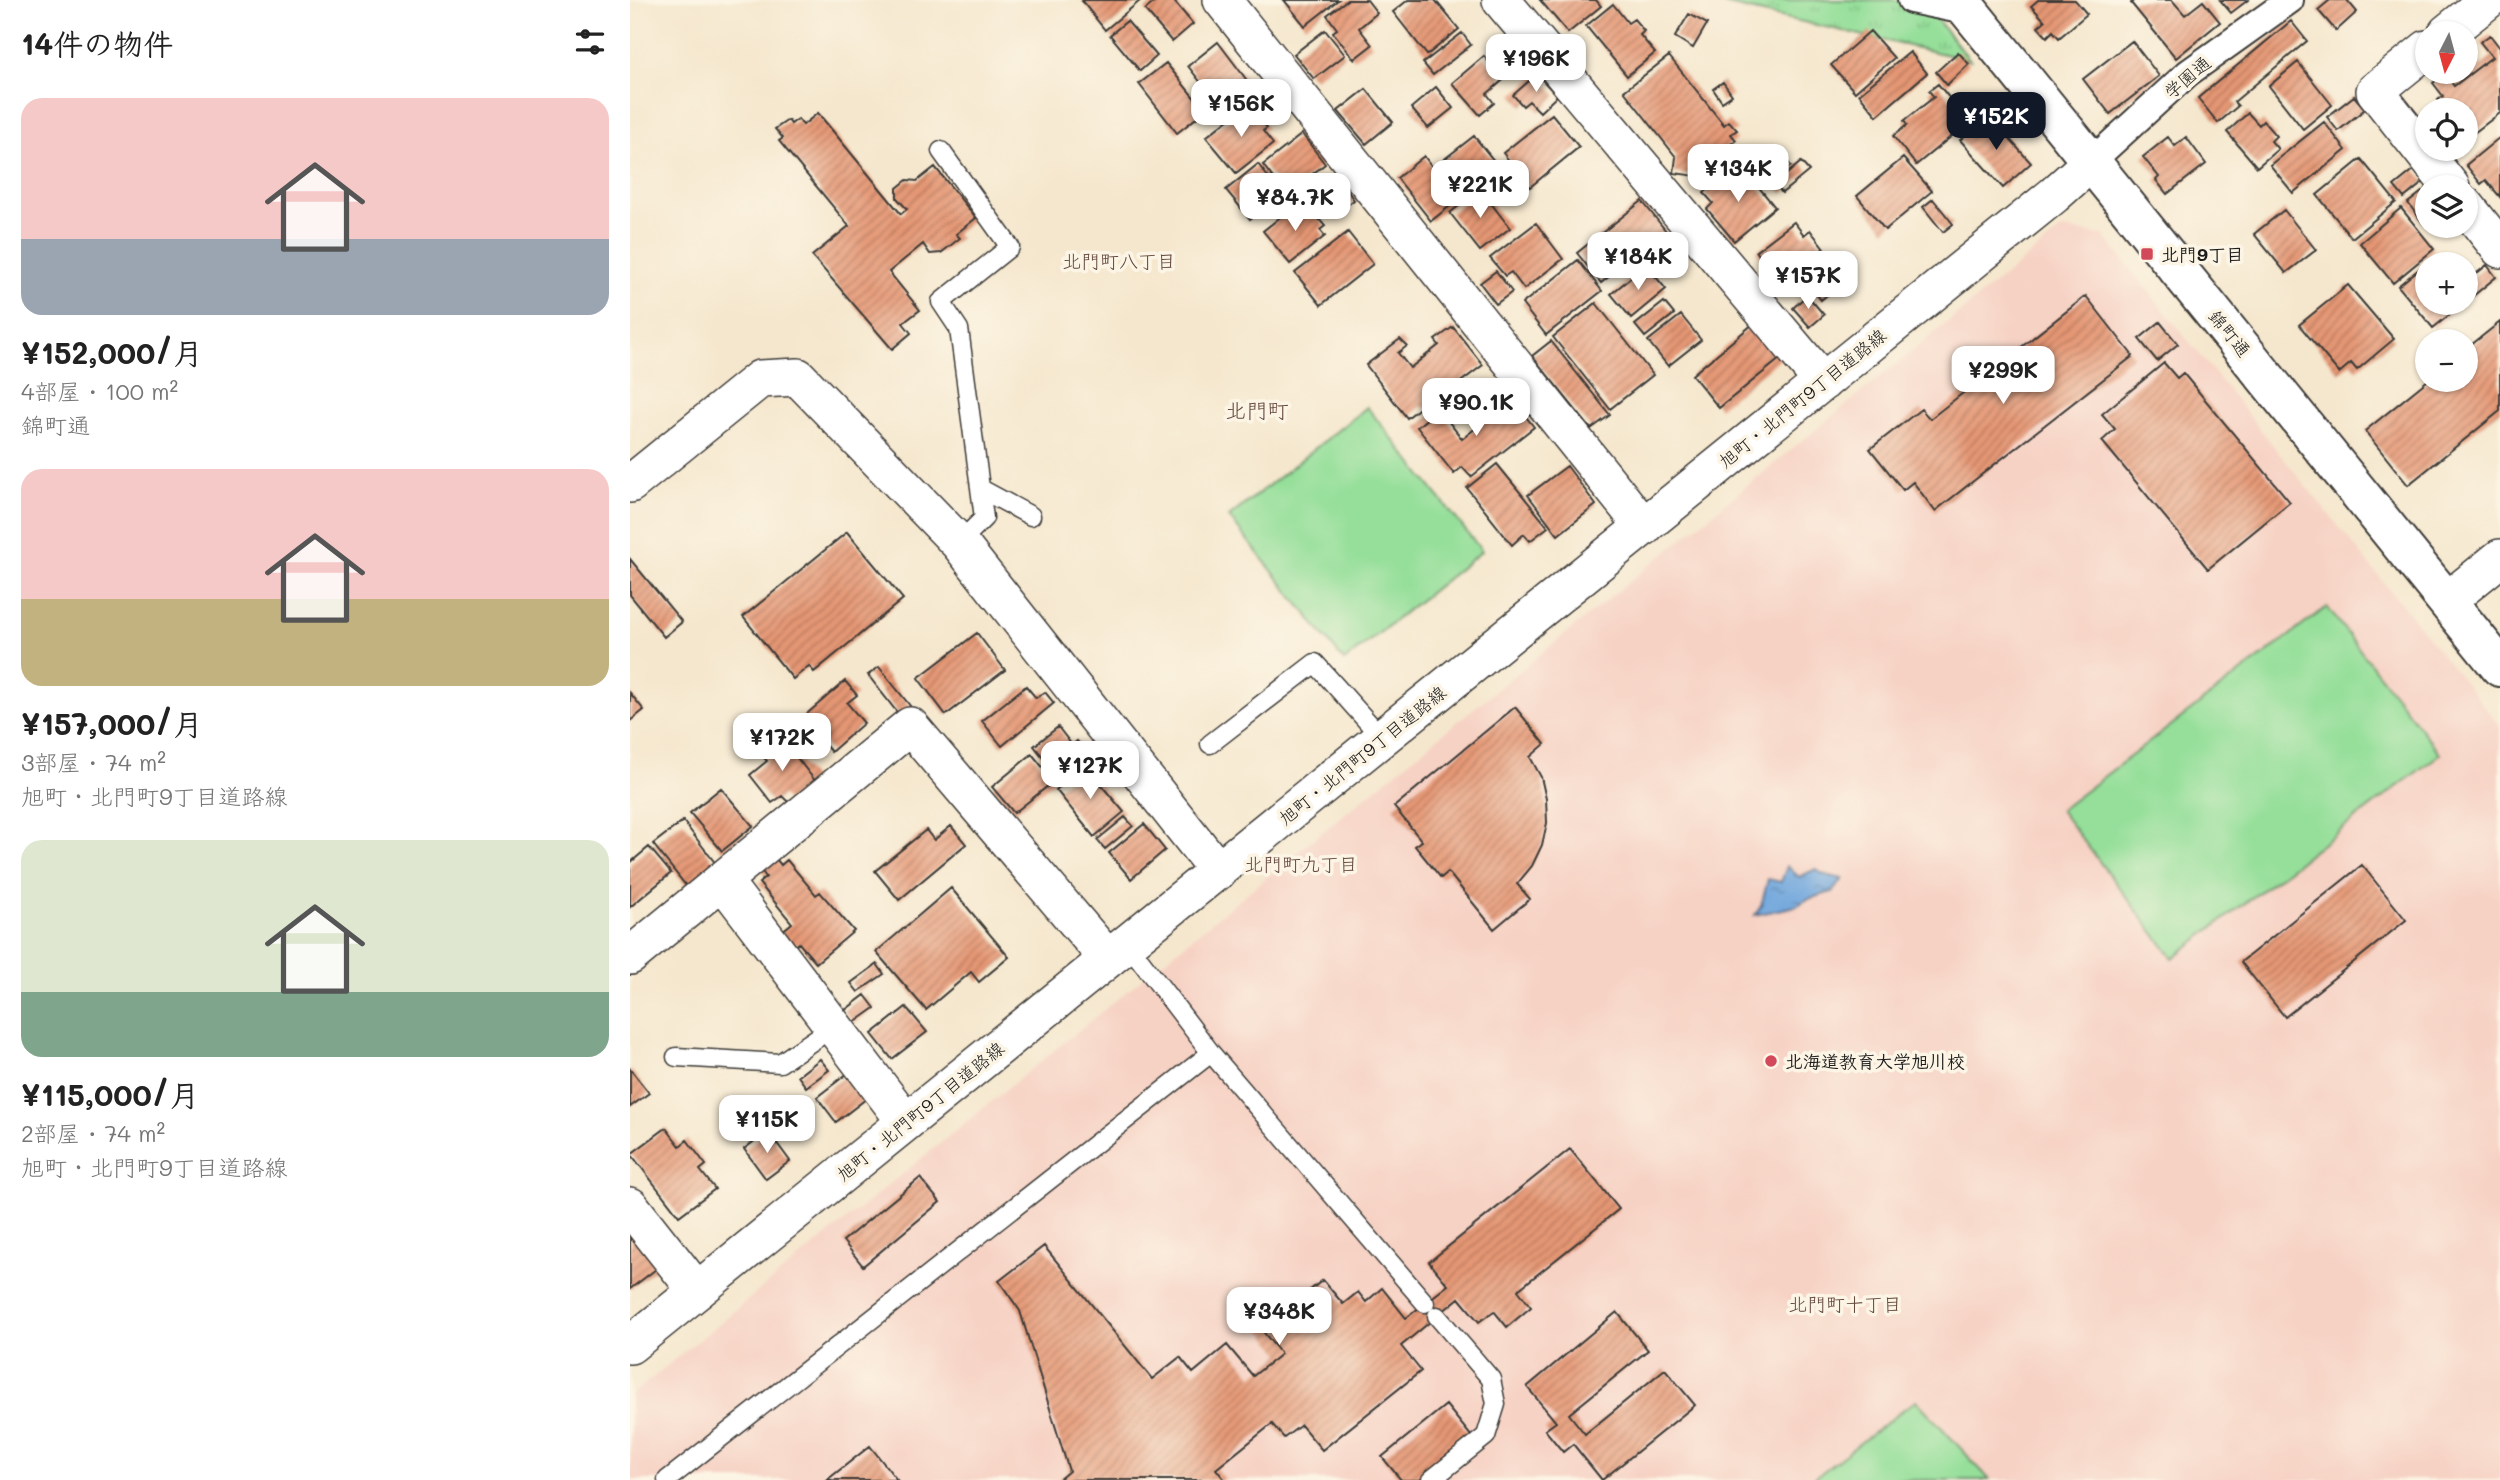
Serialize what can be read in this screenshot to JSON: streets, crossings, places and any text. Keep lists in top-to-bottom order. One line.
{"streets":{"street":["学園通","錦町通","旭町・北門町9丁目道路線"]},"crossings":[["学園通","錦町通"],["学園通","旭町・北門町9丁目道路線"],["錦町通","旭町・北門町9丁目道路線"]],"districts":["北門町八丁目","北門町","北門町九丁目","北門町十丁目"],"places":{"transit":["北門9丁目"],"other":["北海道教育大学旭川校"]},"north":"bottom","page":{"heading":"14件の物件","map_buttons":["+","−"],"price":["¥196K","¥156K","¥152K","¥134K","¥221K","¥84.7K","¥184K","¥157K","¥299K","¥90.1K","¥172K","¥127K","¥115K","¥348K"],"list":[{"name":"¥152,000/月","note":"4部屋 · 100 m² · 錦町通"},{"name":"¥157,000/月","note":"3部屋 · 74 m² · 旭町・北門町9丁目道路線"},{"name":"¥115,000/月","note":"2部屋 · 74 m² · 旭町・北門町9丁目道路線"}]}}
